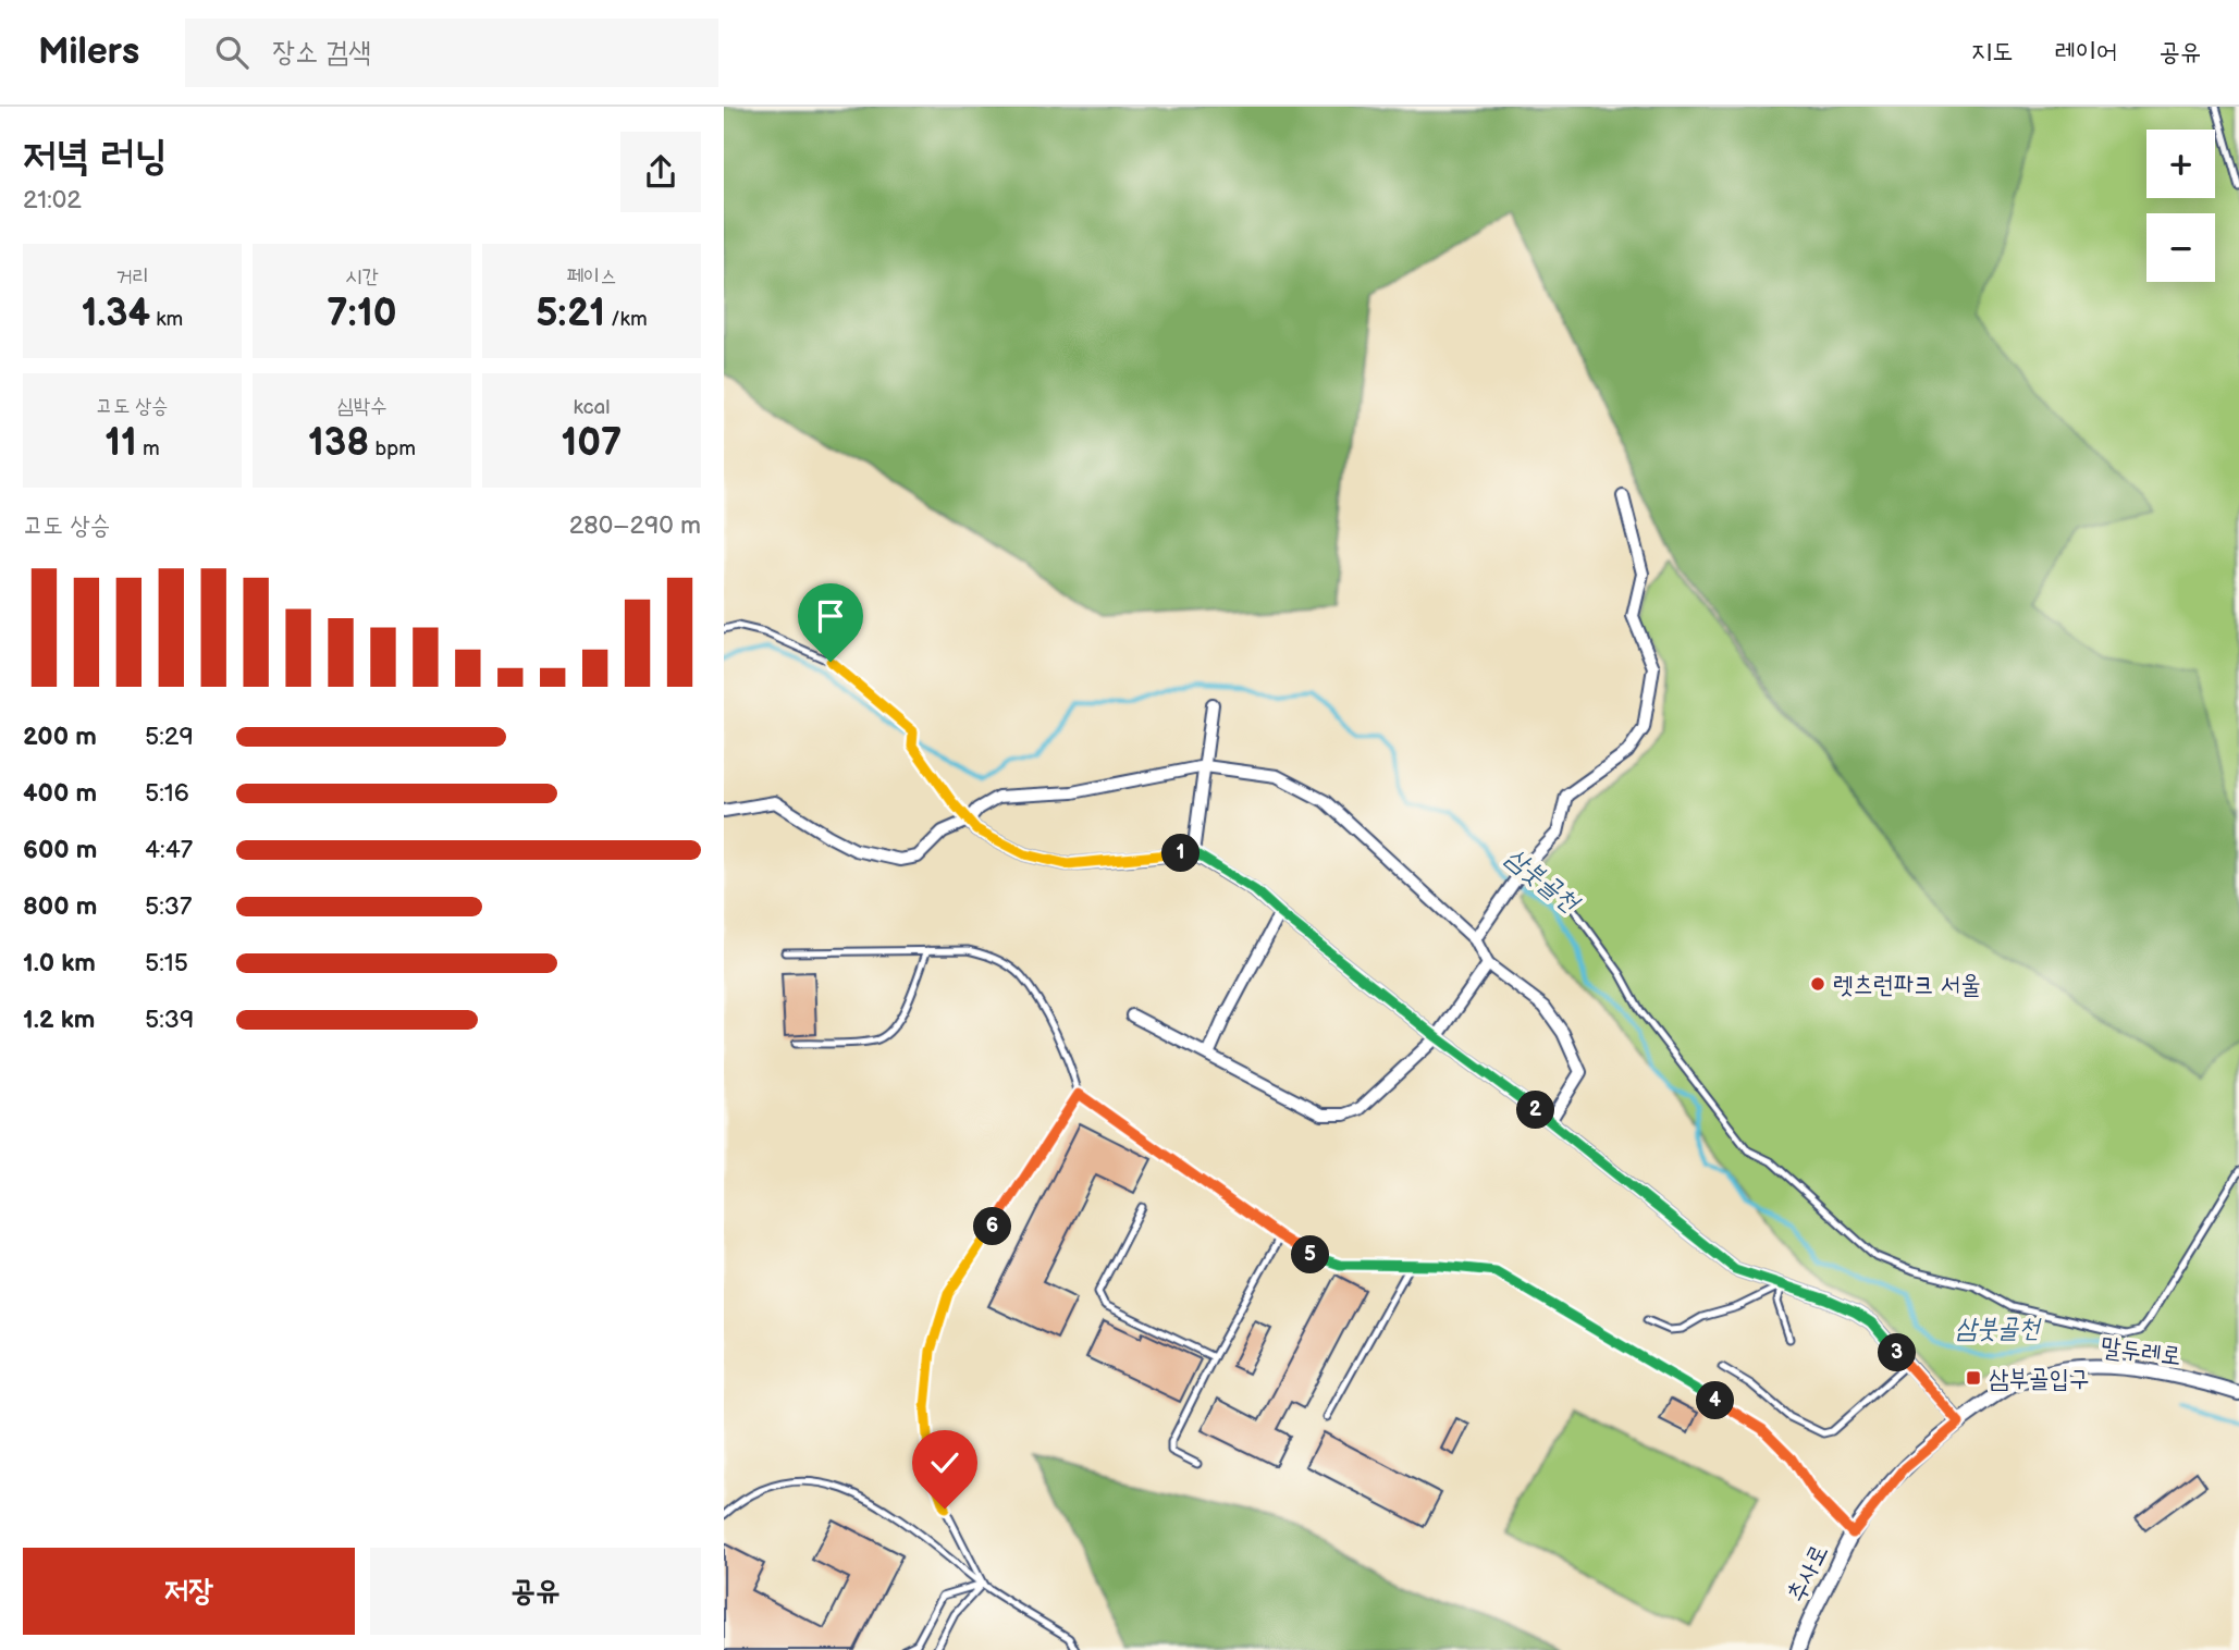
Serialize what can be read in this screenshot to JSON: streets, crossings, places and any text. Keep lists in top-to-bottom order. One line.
{"streets":{"street":["말두레로","추사로"]},"crossings":[["말두레로","추사로"]],"water":["삼붓골천"],"places":{"other":["렛츠런파크 서울"],"transit":["삼부골입구"]},"page":{"header":"Milers","search":"장소 검색","nav":["지도","레이어","공유"],"heading":["저녁 러닝","21:02"],"map_buttons":["+","−"],"stats":[["거리","1.34 km"],["시간","7:10"],["페이스","5:21 /km"],["고도 상승","11 m"],["심박수","138 bpm"],["kcal","107"]],"chart":["고도 상승","280–290 m"],"list":[{"name":"200 m","note":"5:29"},{"name":"400 m","note":"5:16"},{"name":"600 m","note":"4:47"},{"name":"800 m","note":"5:37"},{"name":"1.0 km","note":"5:15"},{"name":"1.2 km","note":"5:39"}],"pins":["1","2","6","5","3","4"],"buttons":["저장","공유"]}}
